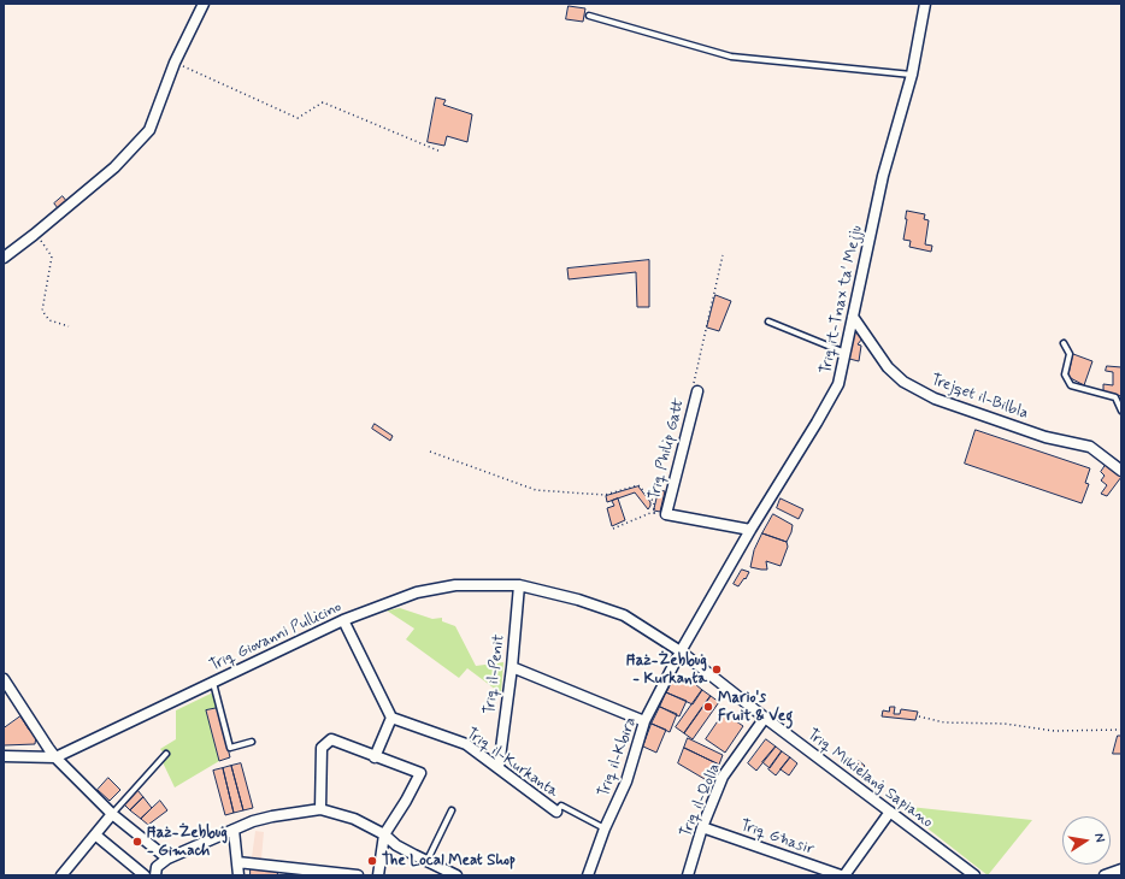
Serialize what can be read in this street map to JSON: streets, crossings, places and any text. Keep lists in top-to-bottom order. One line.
{"streets":{"street":["Triq it-Tnax ta' Mejju","Trejqet il-Bilbla","Triq Philip Gatt","Triq Giovanni Pullicino","Triq il-Penit","Triq il-Kbira","Triq il-Kurkanta","Triq Mikielanġ Sapiano","Triq il-Qolla","Triq Għasir"]},"crossings":[["Triq it-Tnax ta' Mejju","Trejqet il-Bilbla"],["Triq it-Tnax ta' Mejju","Triq Giovanni Pullicino"],["Triq it-Tnax ta' Mejju","Triq il-Kbira"],["Triq it-Tnax ta' Mejju","Triq Mikielanġ Sapiano"],["Triq Giovanni Pullicino","Triq il-Penit"],["Triq Giovanni Pullicino","Triq il-Kbira"],["Triq Giovanni Pullicino","Triq Mikielanġ Sapiano"],["Triq il-Penit","Triq il-Kurkanta"],["Triq il-Kbira","Triq il-Kurkanta"],["Triq il-Kbira","Triq Mikielanġ Sapiano"],["Triq Mikielanġ Sapiano","Triq il-Qolla"],["Triq il-Qolla","Triq Għasir"]],"places":["Ħaż-Żebbuġ - Kurkanta","Mario's Fruit & Veg","Ħaż-Żebbuġ - Gimach","The Local Meat Shop"],"north":"right"}
